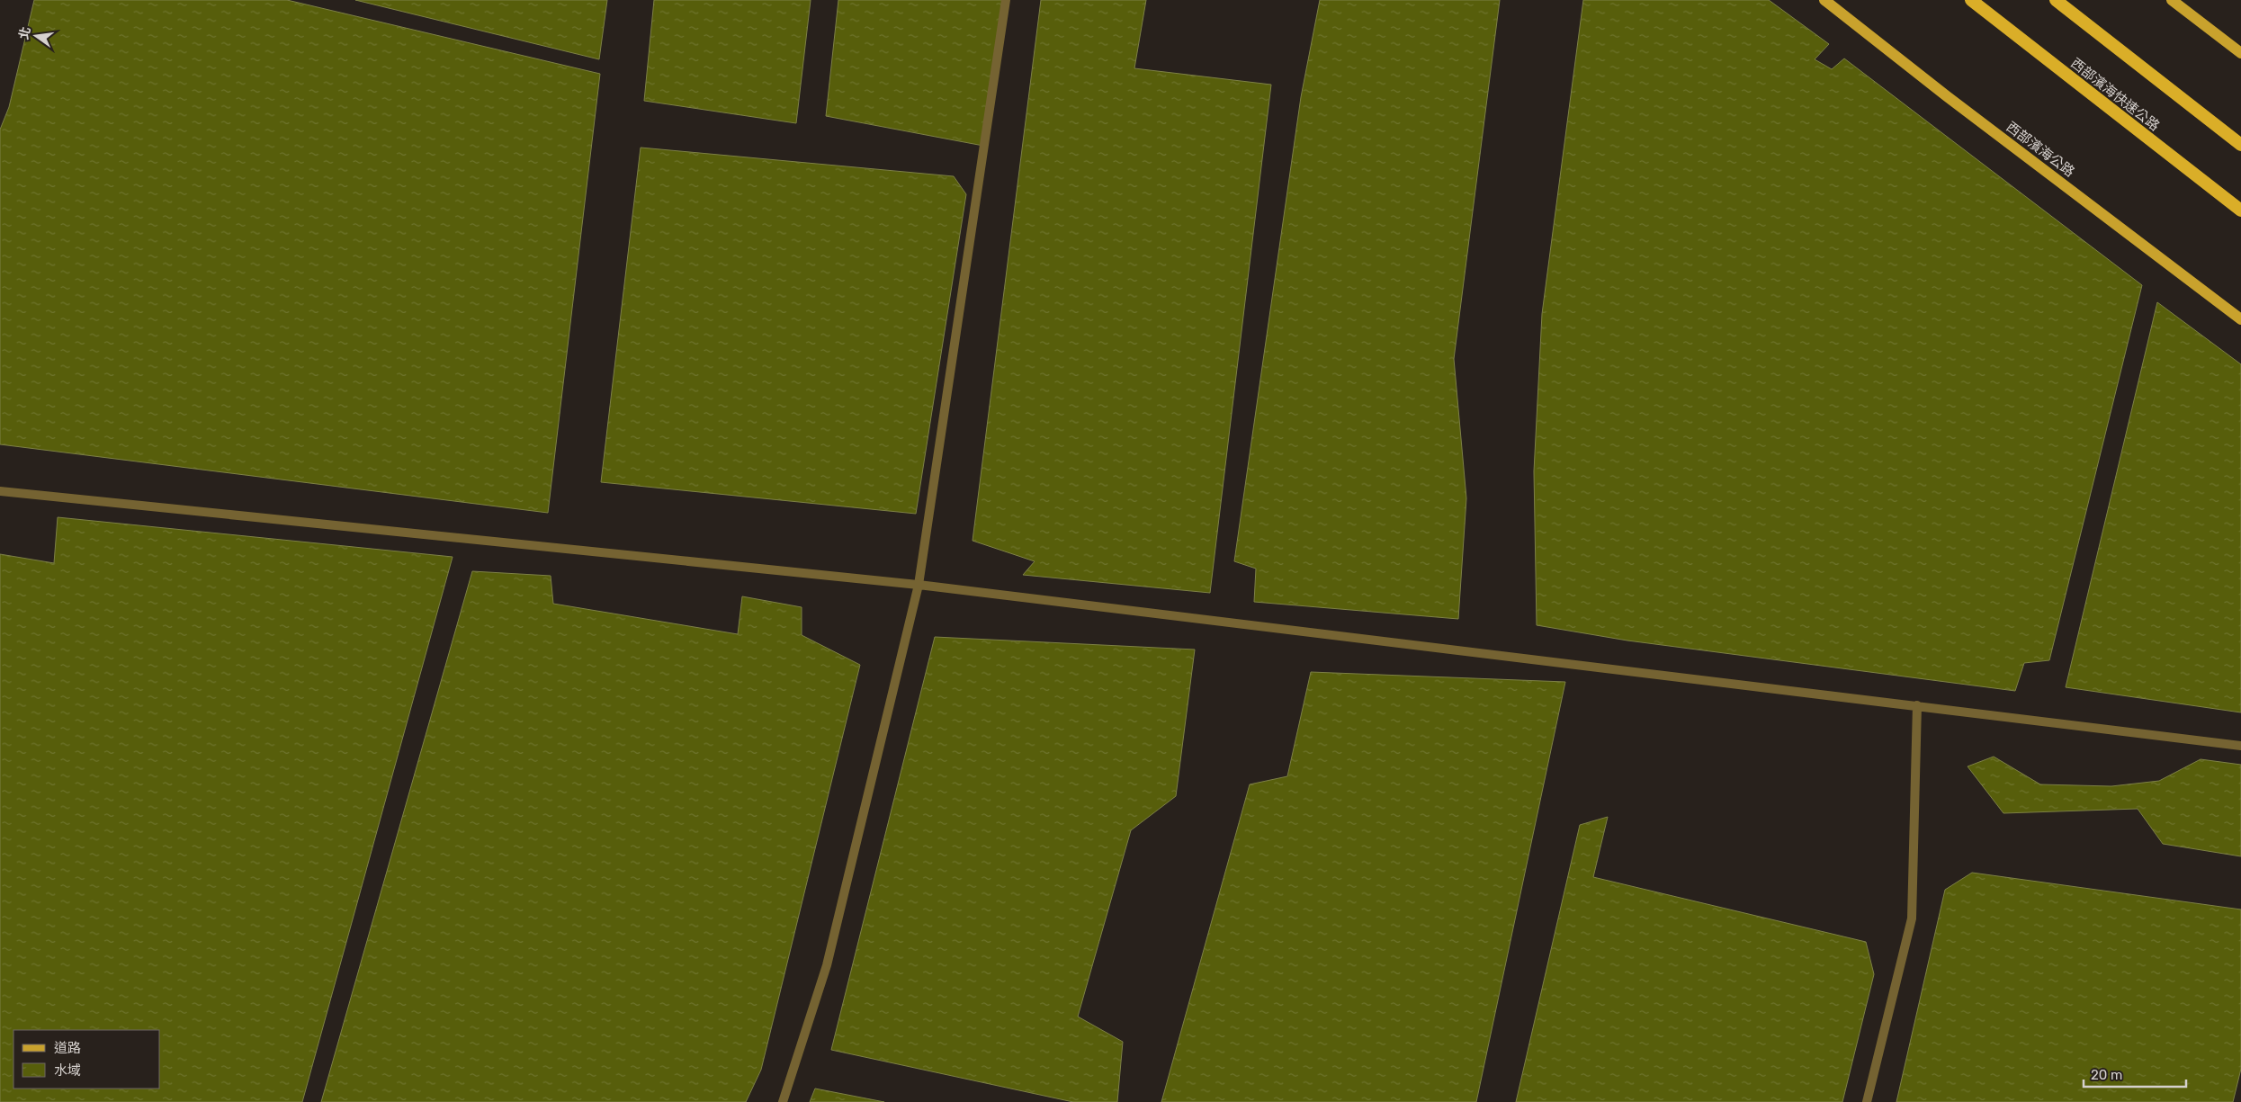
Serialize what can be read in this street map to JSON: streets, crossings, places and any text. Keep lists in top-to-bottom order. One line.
{"streets":{"highway":["西部濱海快速公路"],"main road":["西部濱海公路"]},"legend":["道路","水域"],"scale_bar":"20 m","north":"left"}
